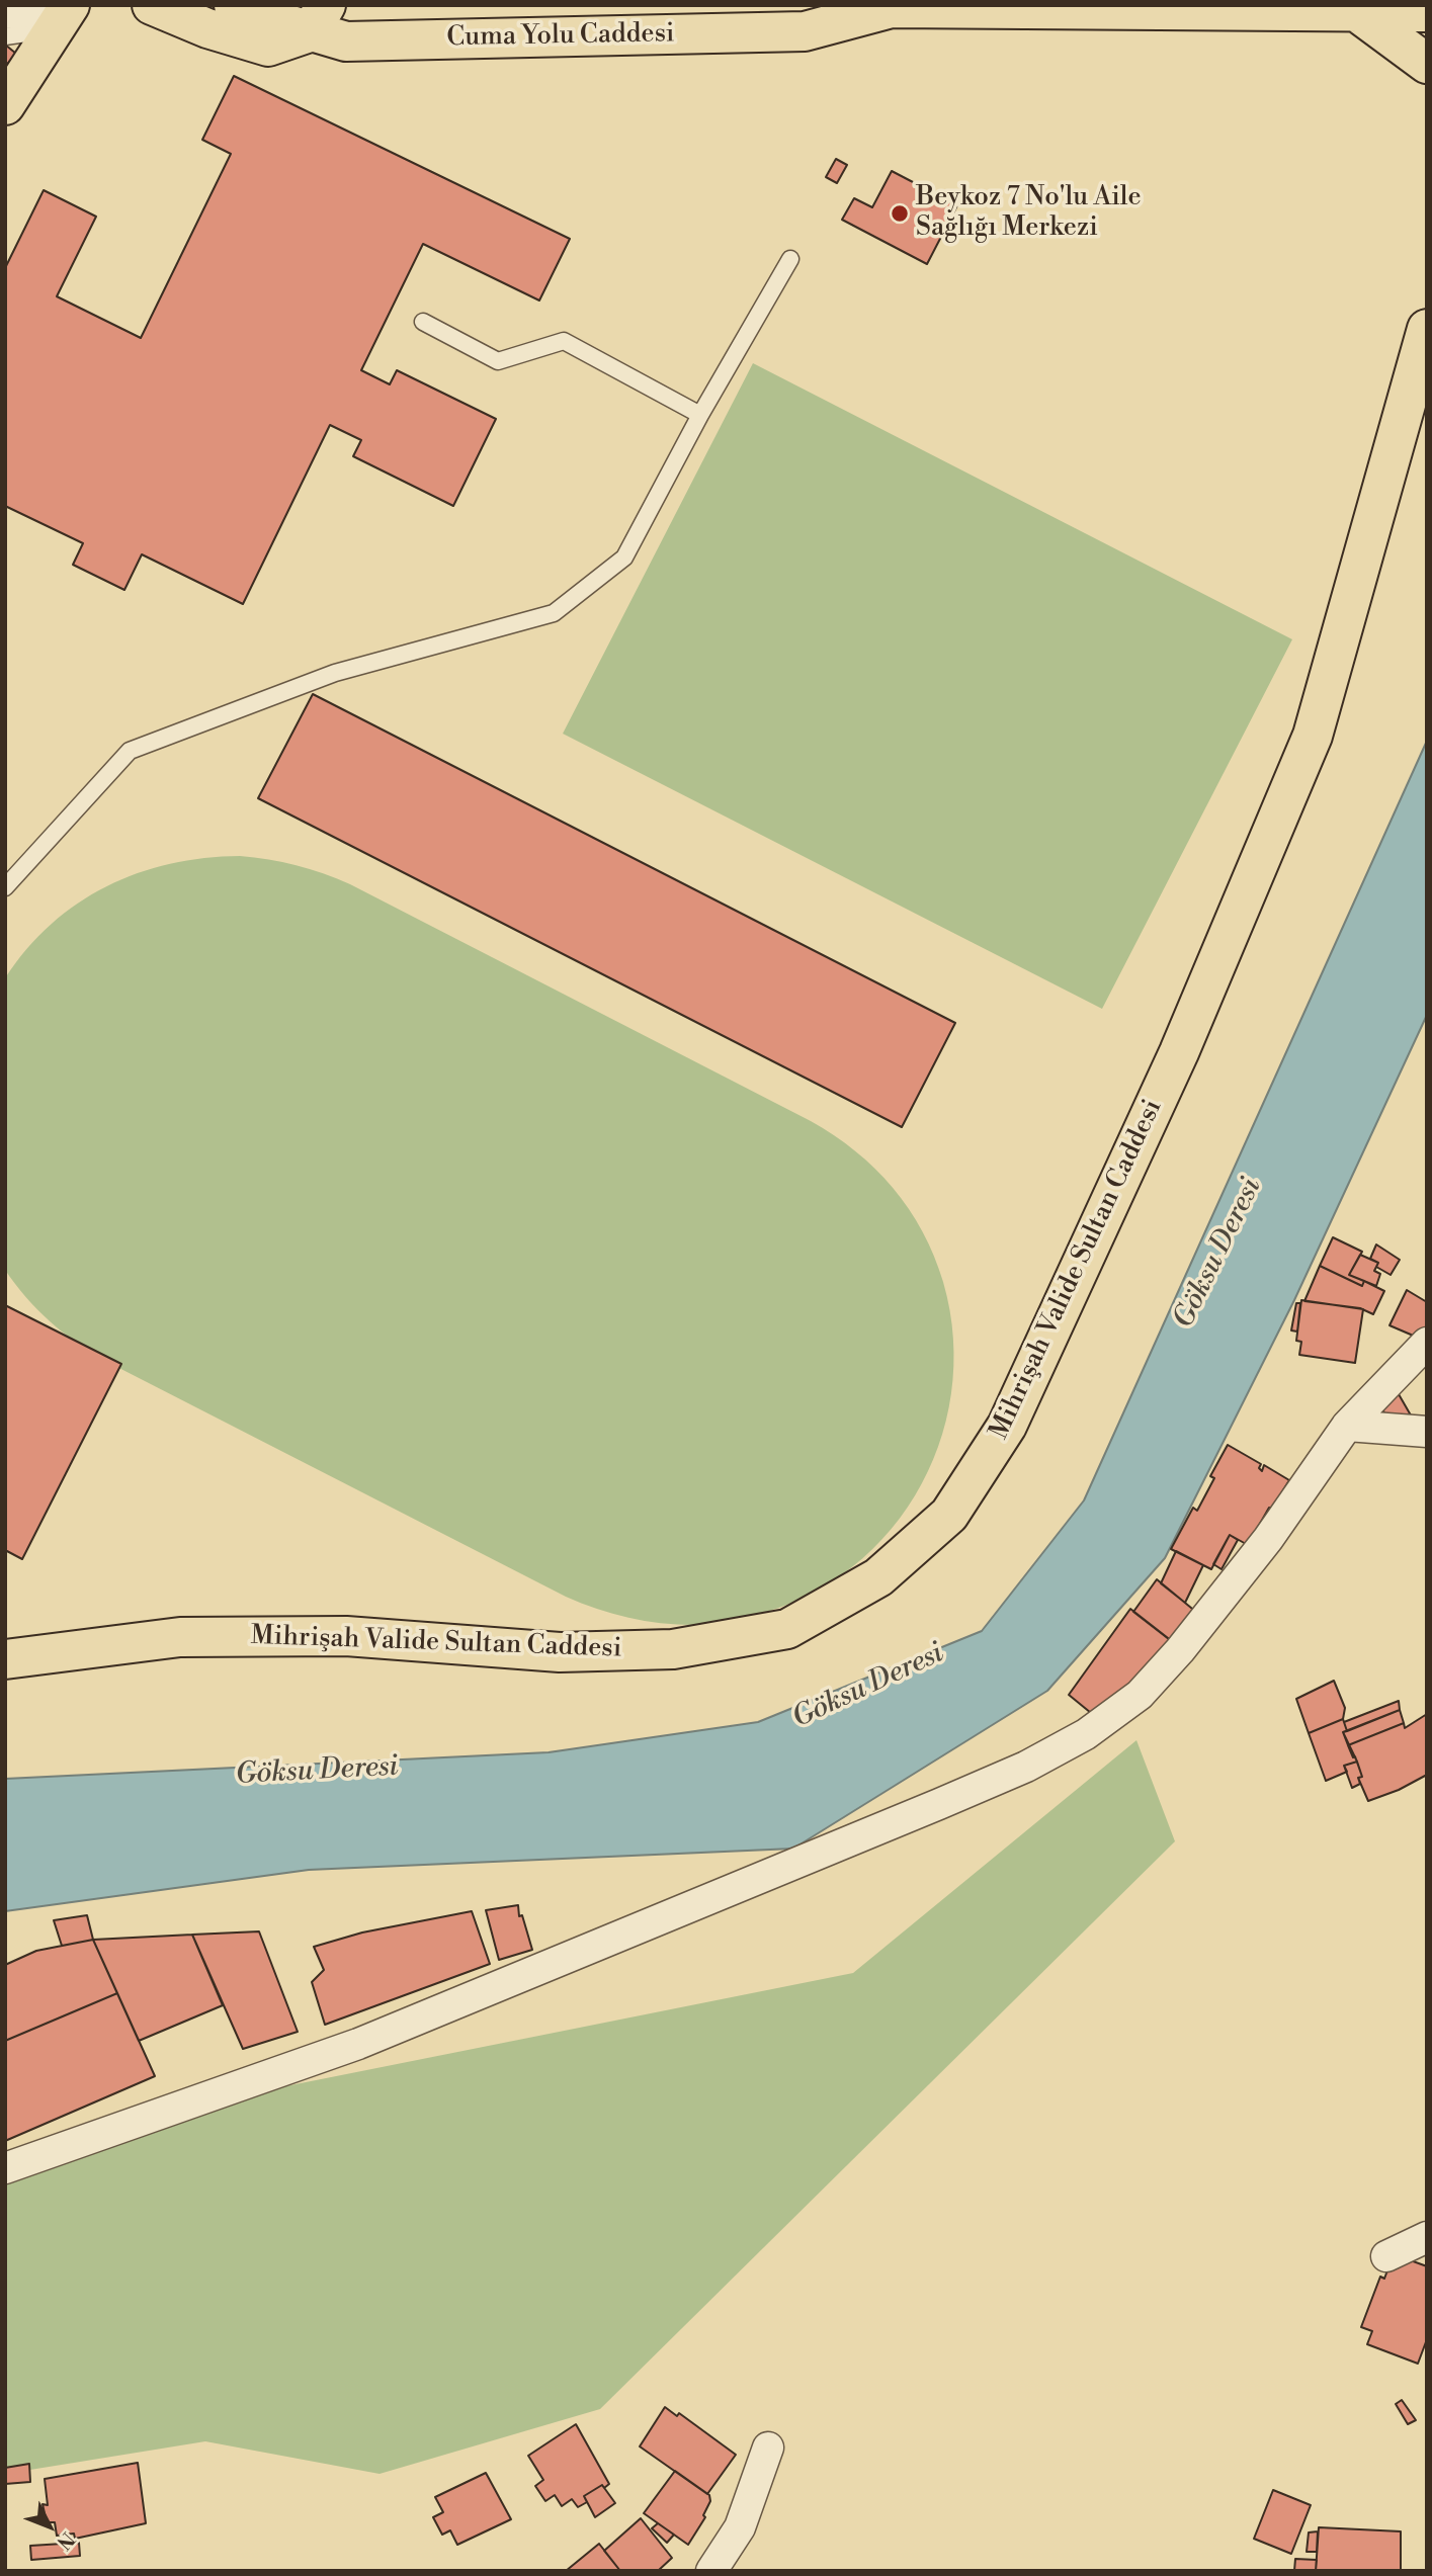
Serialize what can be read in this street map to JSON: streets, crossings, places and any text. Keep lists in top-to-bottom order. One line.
{"streets":{"main road":["Cuma Yolu Caddesi","Mihrişah Valide Sultan Caddesi"]},"water":["Göksu Deresi"],"places":["Beykoz 7 No'lu Aile Sağlığı Merkezi"],"north":"bottom right"}
